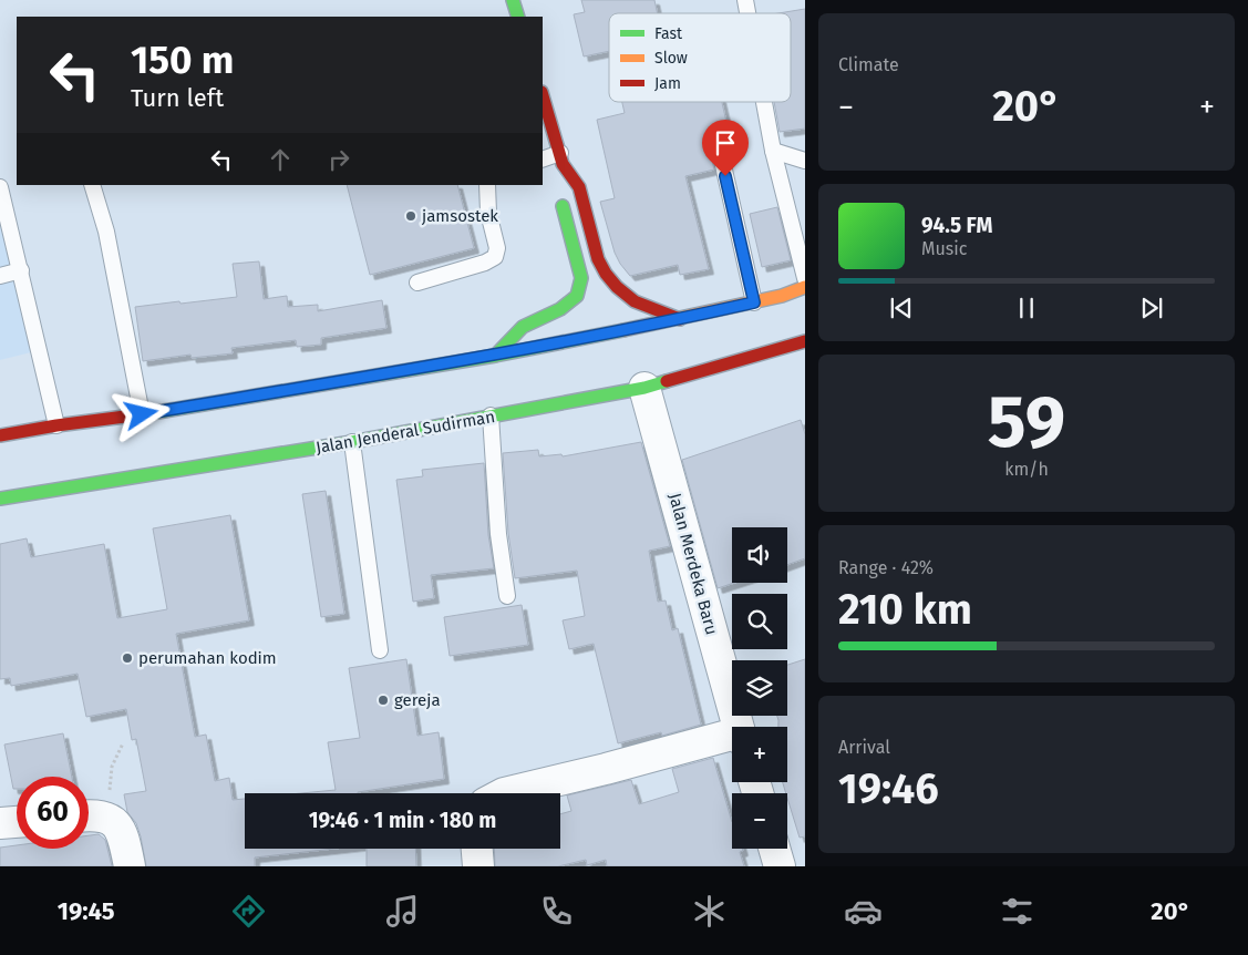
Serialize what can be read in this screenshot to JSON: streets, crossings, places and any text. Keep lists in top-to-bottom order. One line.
{"streets":{"main road":["Jalan Jenderal Sudirman"],"street":["Jalan Merdeka Baru"]},"crossings":[["Jalan Jenderal Sudirman","Jalan Merdeka Baru"]],"places":["jamsostek","perumahan kodim","gereja"],"legend":["Fast","Slow","Jam"],"page":{"tile":["Climate",["59","km/h"],["Range · 42%","210 km"],["Arrival","19:46"]],"turn":["150 m","Turn left"],"heat":["−","20°","+"],"song":["94.5 FM","Music"],"map_buttons":["+","−"],"limit":"60","trip":"19:46 · 1 min · 180 m","tabs":["19:45","20°"]}}
